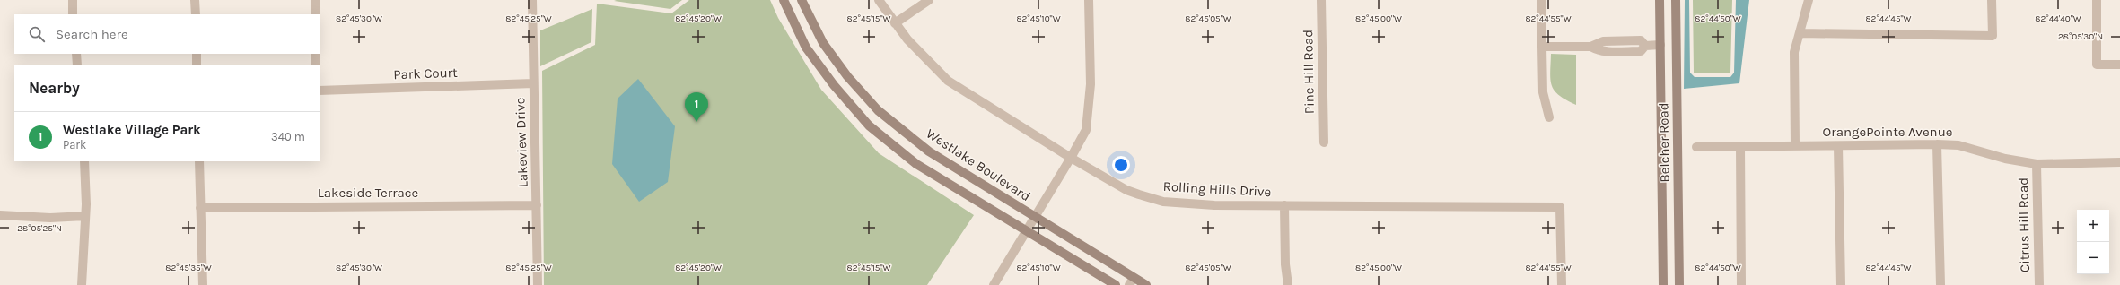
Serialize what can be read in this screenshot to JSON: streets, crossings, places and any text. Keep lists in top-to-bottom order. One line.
{"streets":{"street":["Pine Hill Road","Park Court","OrangePointe Avenue","Lakeview Drive","Belcher Road","Westlake Boulevard","Rolling Hills Drive","Lakeside Terrace","Citrus Hill Road"]},"crossings":[["Park Court","Lakeview Drive"],["OrangePointe Avenue","Citrus Hill Road"],["Lakeview Drive","Lakeside Terrace"]],"page":{"search":"Search here","heading":"Nearby","pins":"1","list":[{"mark":"1","name":"Westlake Village Park","note":"Park","value":"340 m"}],"map_buttons":["+","−"]},"coordinates":["82°45'30\"W","82°45'25\"W","82°45'20\"W","82°45'15\"W","82°45'10\"W","82°45'05\"W","82°45'00\"W","82°44'55\"W","82°44'50\"W","82°44'45\"W","82°44'40\"W","28°05'30\"N","28°05'25\"N","82°45'35\"W"]}
